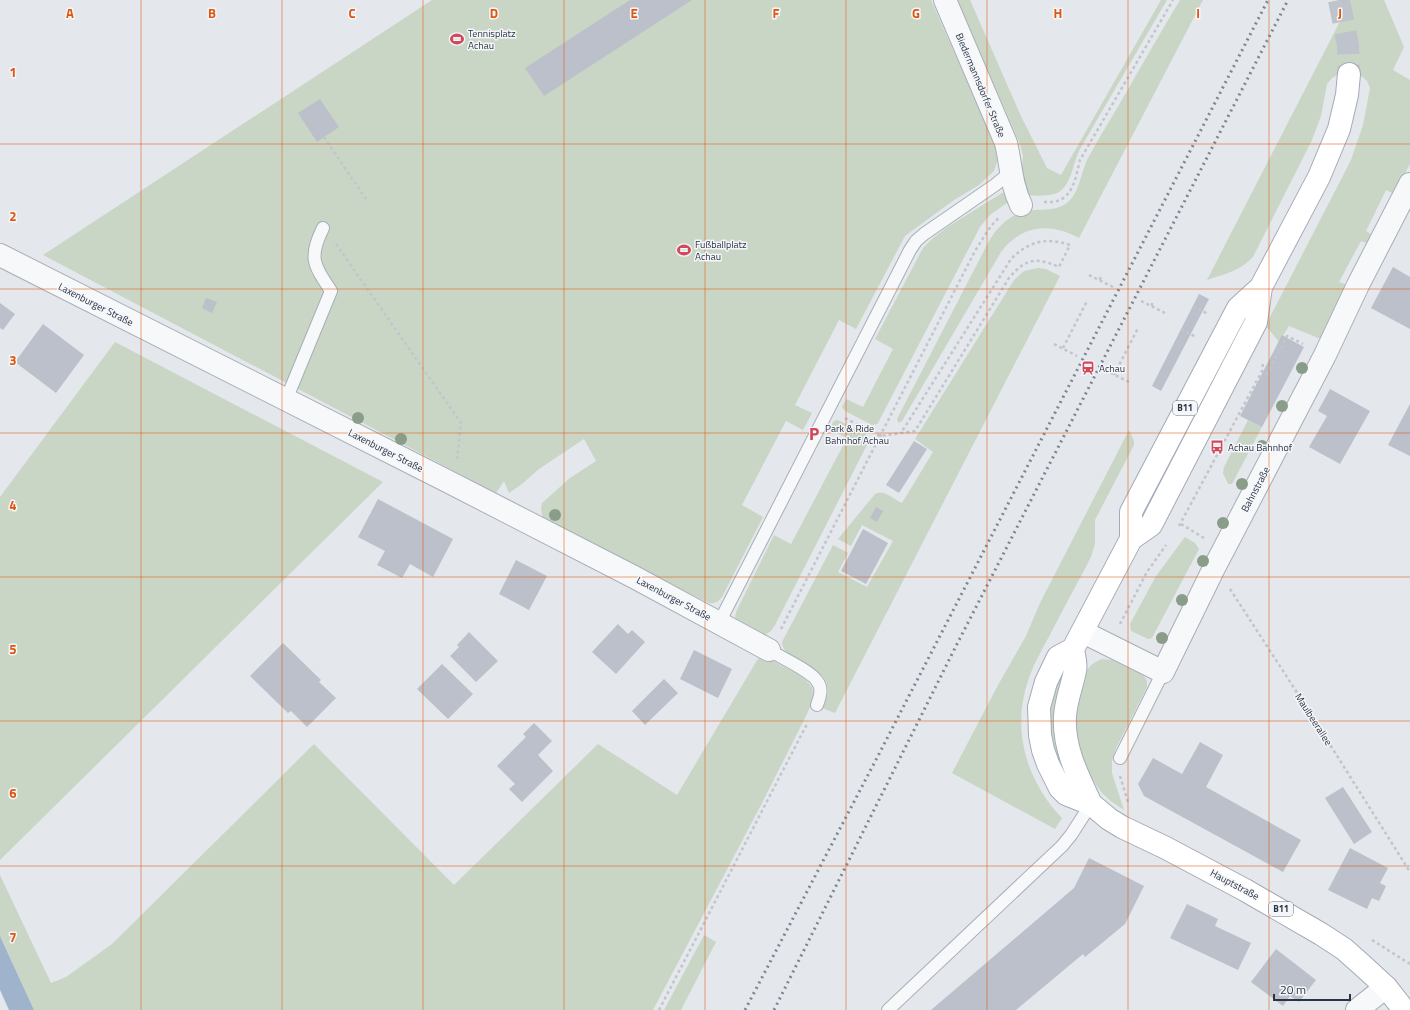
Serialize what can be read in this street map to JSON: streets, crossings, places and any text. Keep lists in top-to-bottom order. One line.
{"streets":{"main road":["B11","Hauptstraße"],"street":["Biedermannsdorfer Straße","Laxenburger Straße","Bahnstraße"],"path":["Maulbeerallee"]},"crossings":[["B11","Hauptstraße"],["Bahnstraße","Maulbeerallee"]],"places":{"sports":["Tennisplatz Achau","Fußballplatz Achau"],"station":["Achau"],"parking":["Park & Ride Bahnhof Achau"],"bus stop":["Achau Bahnhof"]},"scale_bar":"20 m","grid":{"columns":["A","B","C","D","E","F","G","H","I","J"],"rows":["1","2","3","4","5","6","7"]}}
